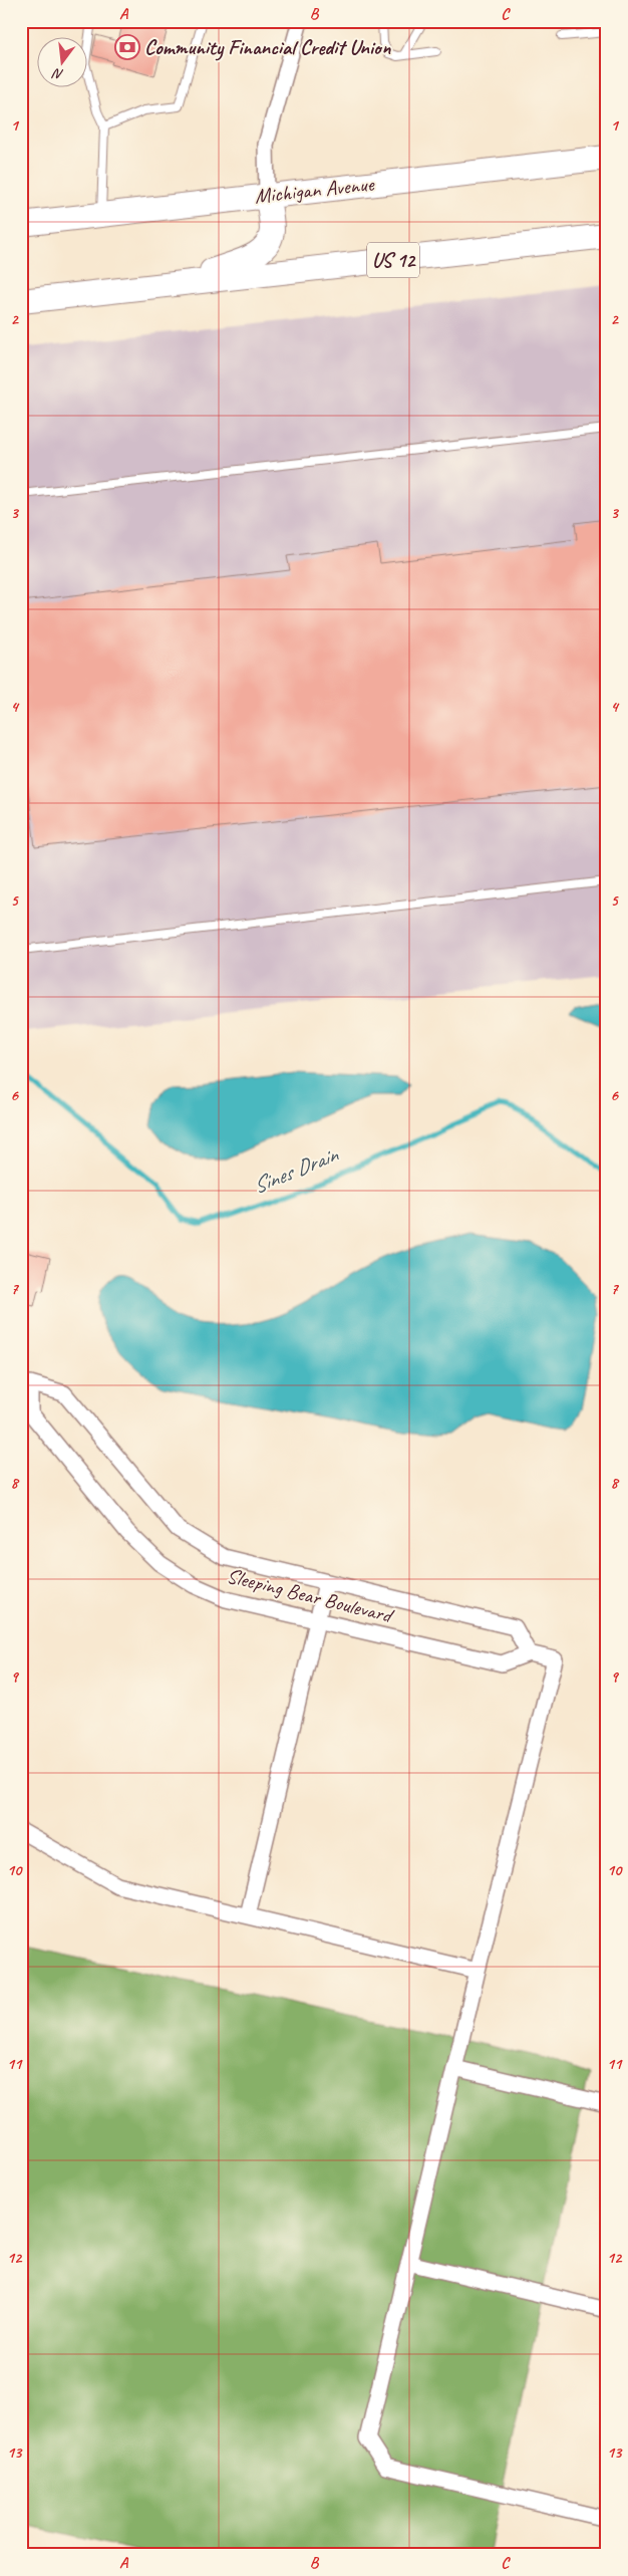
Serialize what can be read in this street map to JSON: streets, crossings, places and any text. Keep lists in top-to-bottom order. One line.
{"streets":{"main road":["Michigan Avenue","US 12"],"street":["Sleeping Bear Boulevard"]},"water":["Sines Drain"],"places":{"bank":["Community Financial Credit Union"]},"north":"bottom","grid":{"columns":["A","B","C"],"rows":["1","2","3","4","5","6","7","8","9","10","11","12","13"]}}
